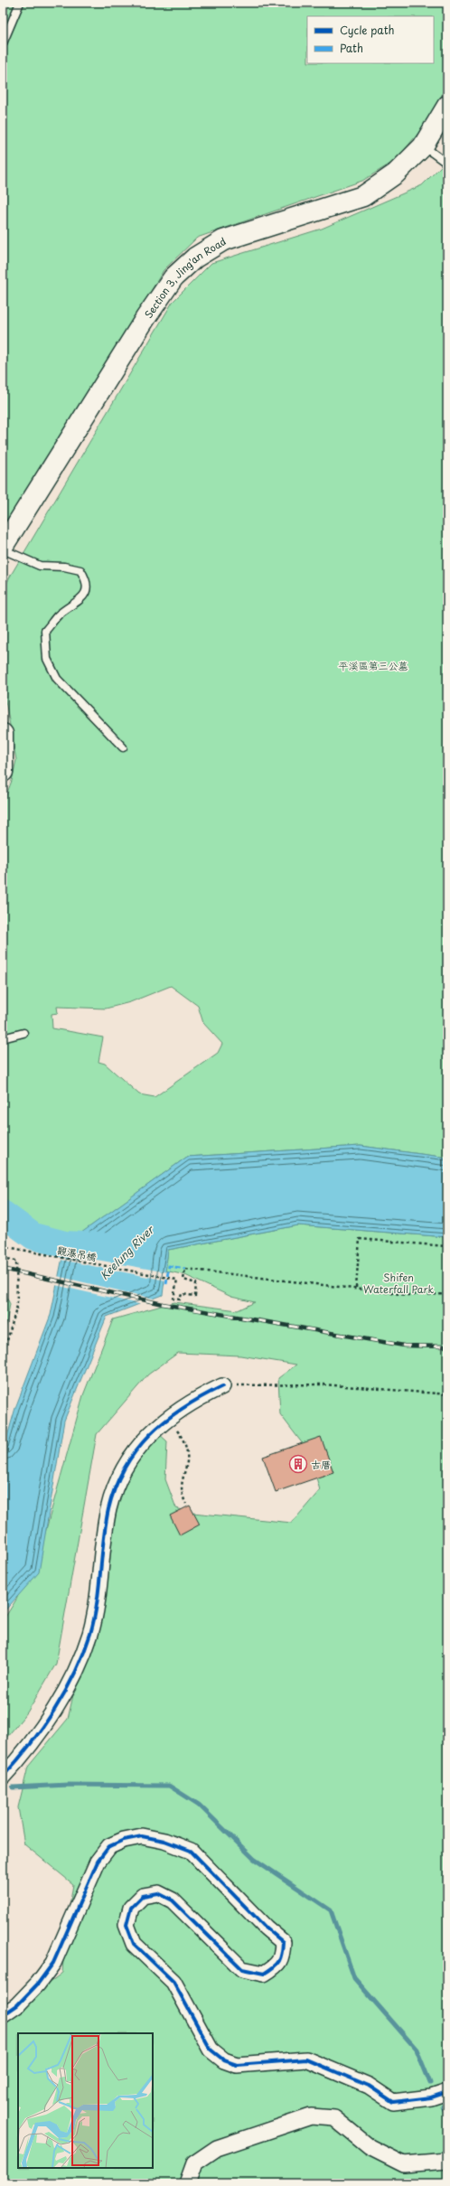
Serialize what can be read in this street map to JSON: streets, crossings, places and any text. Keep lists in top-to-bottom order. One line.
{"streets":{"main road":["Section 3, Jing'an Road"],"path":["觀瀑吊橋"]},"water":["Keelung River"],"parks":["平溪區第三公墓","Shifen Waterfall Park"],"places":{"building":["古厝"]},"legend":["Cycle path","Path"]}
